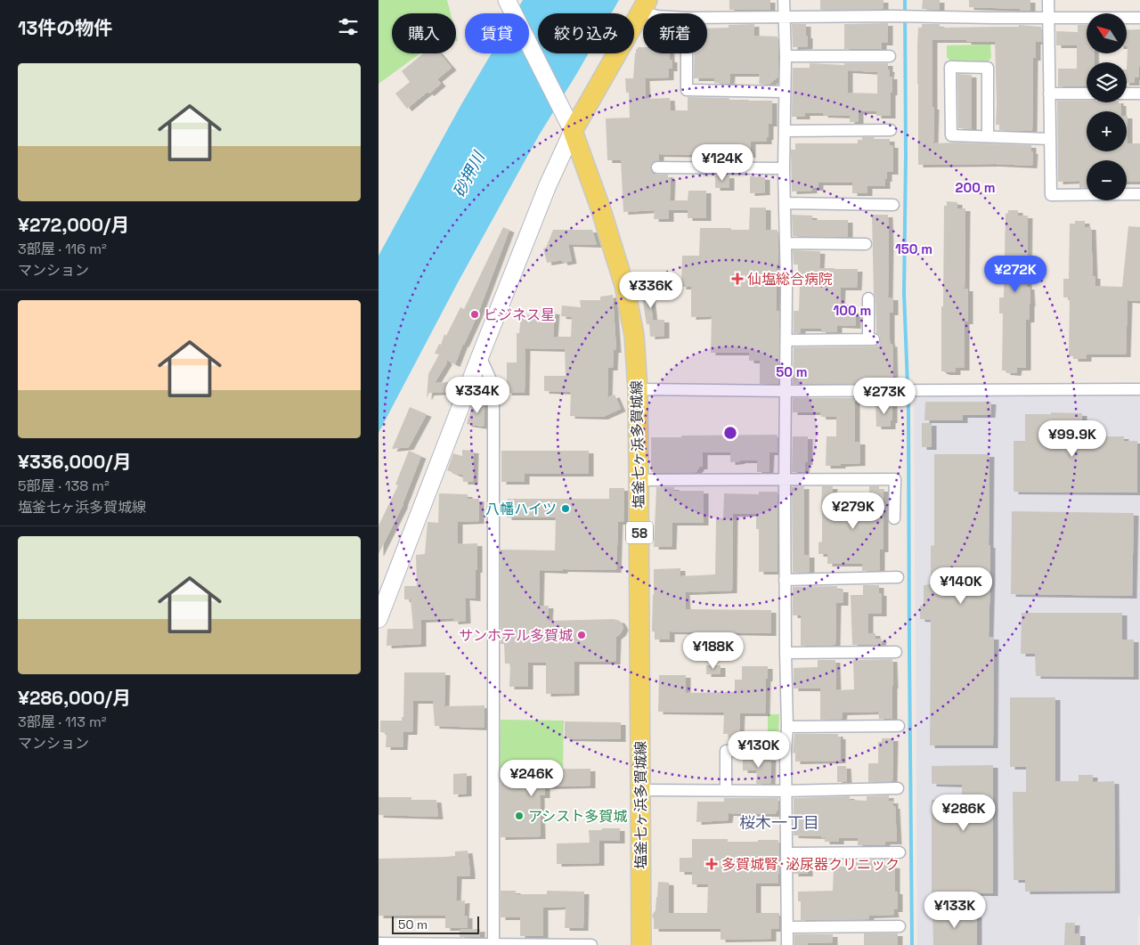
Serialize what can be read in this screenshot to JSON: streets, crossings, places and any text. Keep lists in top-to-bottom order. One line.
{"streets":{"main road":["塩釜七ヶ浜多賀城線","58"]},"districts":["桜木一丁目"],"water":["砂押川"],"places":{"health":["仙塩総合病院","多賀城腎･泌尿器クリニック"],"other":["ビジネス星","八幡ハイツ","サンホテル多賀城","アシスト多賀城"]},"scale_bar":"50 m","north":"top left","page":{"heading":"13件の物件","map_buttons":["+","−"],"chip":["購入","賃貸","絞り込み","新着"],"list":[{"name":"¥272,000/月","note":"3部屋 · 116 m² · マンション"},{"name":"¥336,000/月","note":"5部屋 · 138 m² · 塩釜七ヶ浜多賀城線"},{"name":"¥286,000/月","note":"3部屋 · 113 m² · マンション"}],"price":["¥124K","¥272K","¥336K","¥334K","¥273K","¥99.9K","¥279K","¥140K","¥188K","¥130K","¥246K","¥286K","¥133K"],"scale":"50 m"},"rings":["200 m","150 m","100 m","50 m"]}
